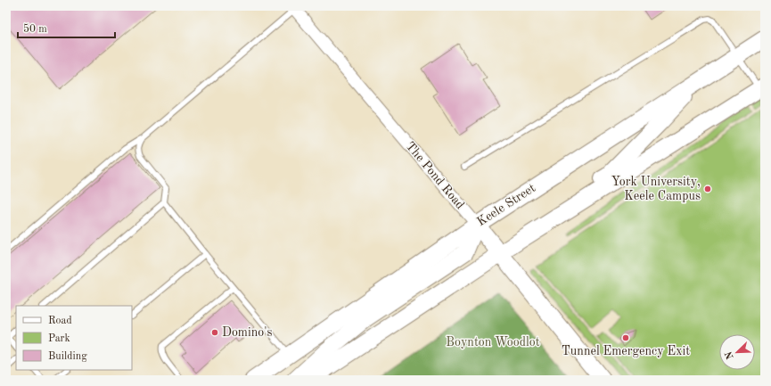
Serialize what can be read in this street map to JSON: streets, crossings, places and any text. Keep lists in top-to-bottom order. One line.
{"streets":{"main road":["The Pond Road","Keele Street"]},"crossings":[["The Pond Road","Keele Street"]],"parks":["Boynton Woodlot"],"places":["York University, Keele Campus","Domino's","Tunnel Emergency Exit"],"legend":["Road","Park","Building"],"scale_bar":"50 m","north":"bottom left"}
